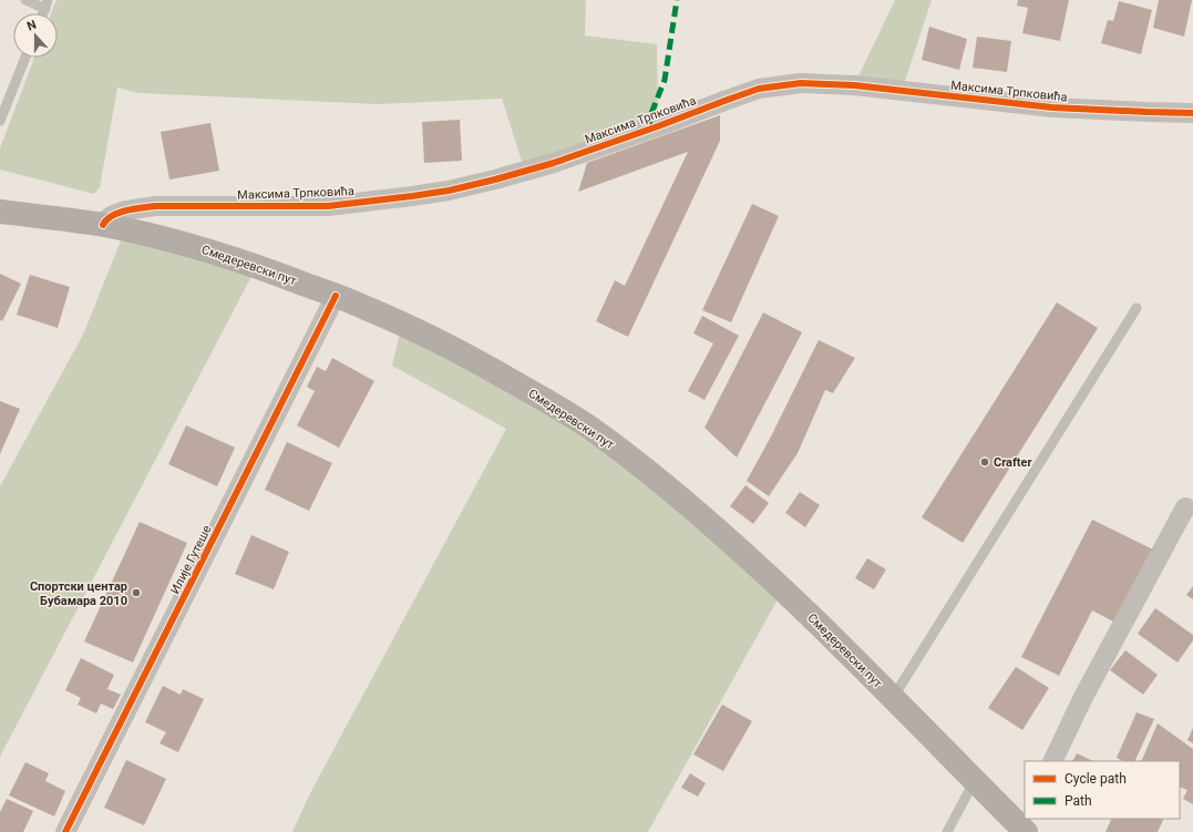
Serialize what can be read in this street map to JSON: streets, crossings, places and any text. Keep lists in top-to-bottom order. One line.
{"streets":{"main road":["Смедеревски пут"],"street":["Максима Трпковића","Илије Гутеше"]},"crossings":[["Максима Трпковића","Смедеревски пут"],["Смедеревски пут","Илије Гутеше"]],"places":["Crafter","Спортски центар Бубамара 2010"],"legend":["Cycle path","Path"],"north":"top"}
